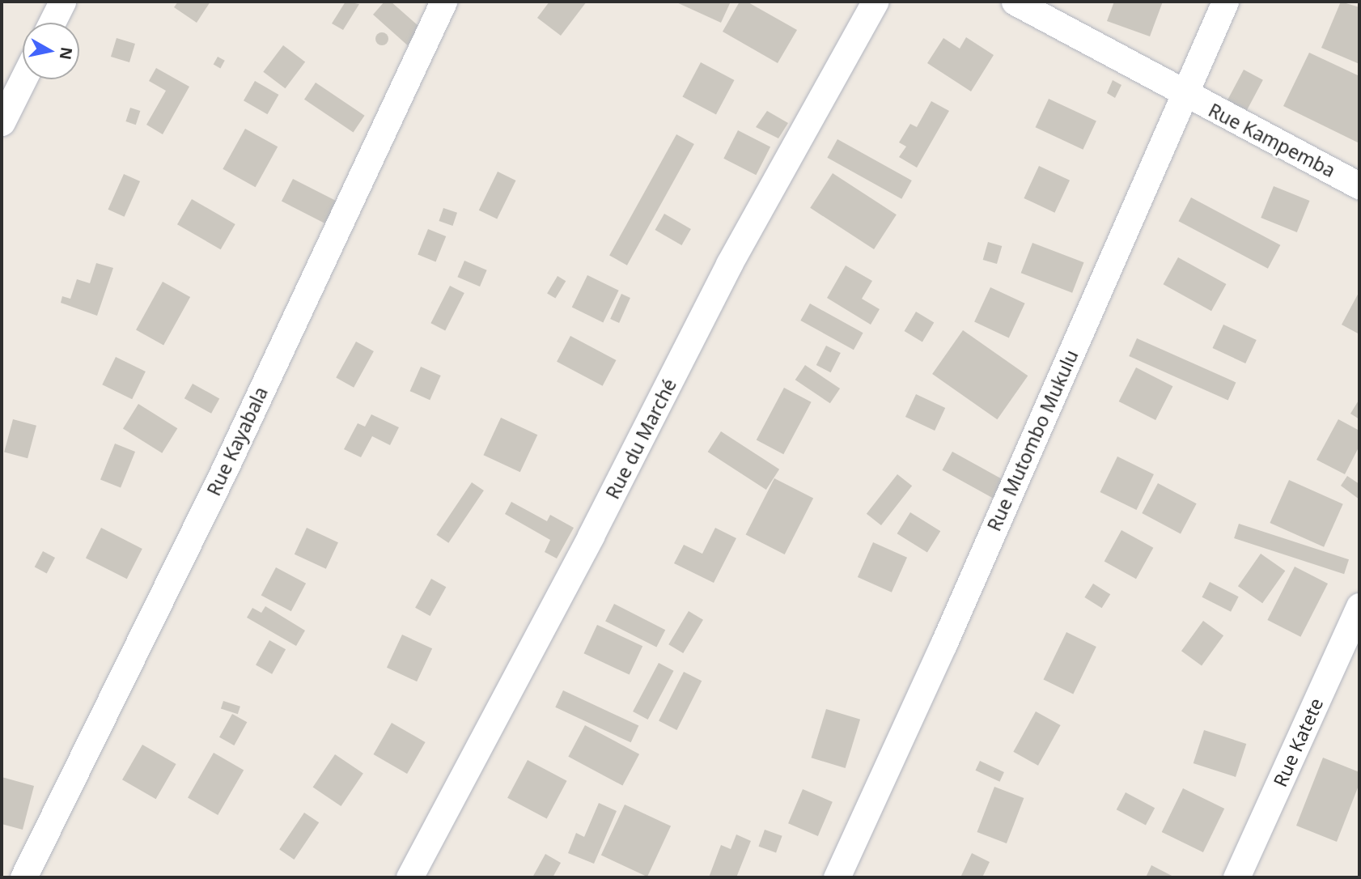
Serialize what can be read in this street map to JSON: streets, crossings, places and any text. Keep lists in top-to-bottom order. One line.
{"streets":{"street":["Rue Kampemba","Rue du Marché","Rue Mutombo Mukulu","Rue Kayabala","Rue Katete"]},"crossings":[["Rue Kampemba","Rue Mutombo Mukulu"]],"north":"right"}
